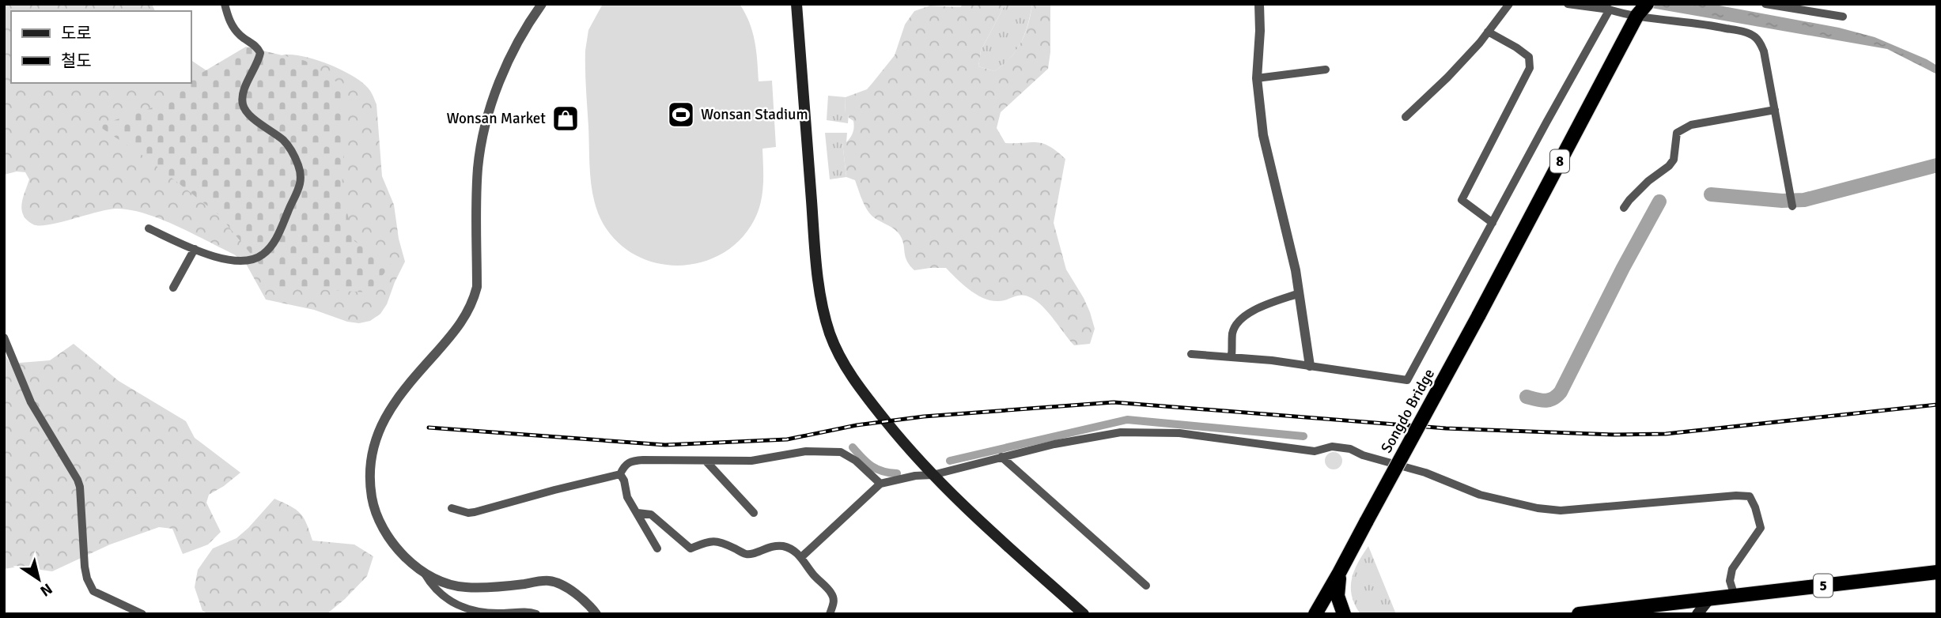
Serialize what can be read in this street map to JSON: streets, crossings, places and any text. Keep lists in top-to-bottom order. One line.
{"streets":{"highway":["8","Songdo Bridge","5"]},"crossings":[["8","Songdo Bridge"]],"places":{"sports":["Wonsan Stadium"],"shop":["Wonsan Market"]},"legend":["도로","철도"],"north":"bottom right"}
